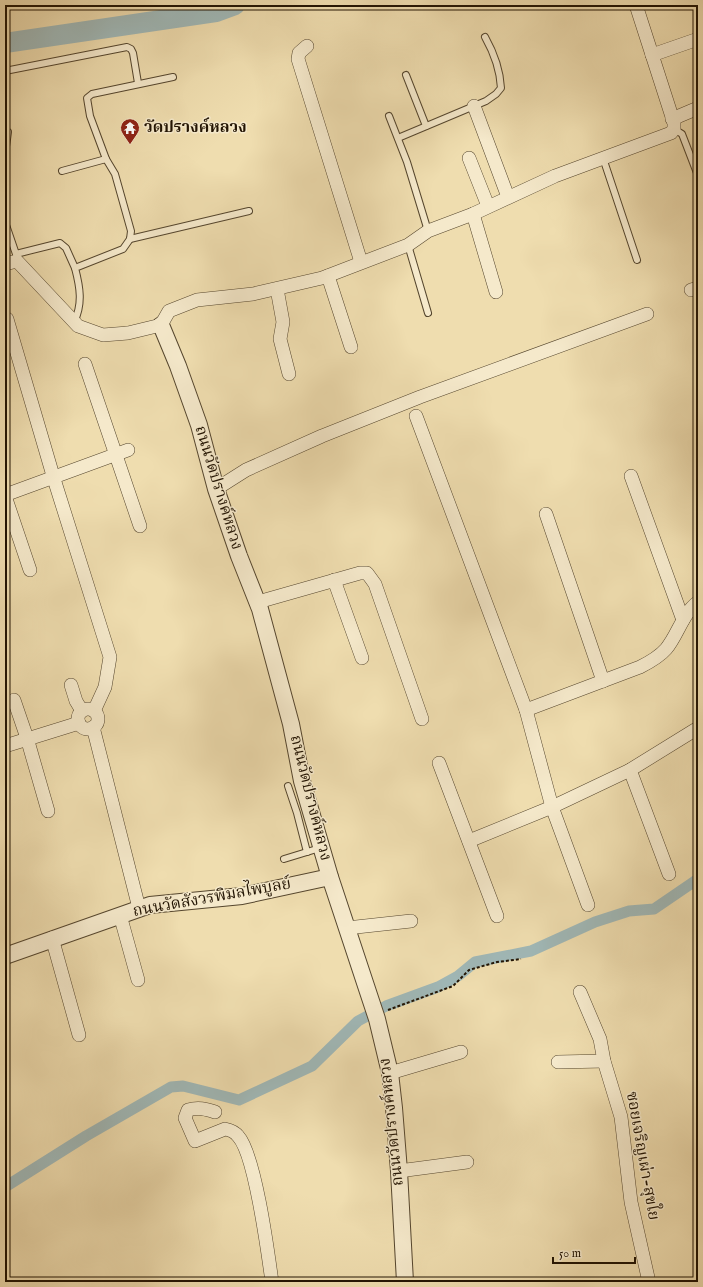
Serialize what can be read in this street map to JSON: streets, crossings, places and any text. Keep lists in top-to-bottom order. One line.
{"streets":{"street":["ถนนวัดปรางค์หลวง","ถนนวัดสังวรพิมลไพบูลย์","ซอยเจริญเผ่า-สุขใย"]},"crossings":[["ถนนวัดปรางค์หลวง","ถนนวัดสังวรพิมลไพบูลย์"]],"places":{"temple":["วัดปรางค์หลวง"]},"scale_bar":"50 m"}
